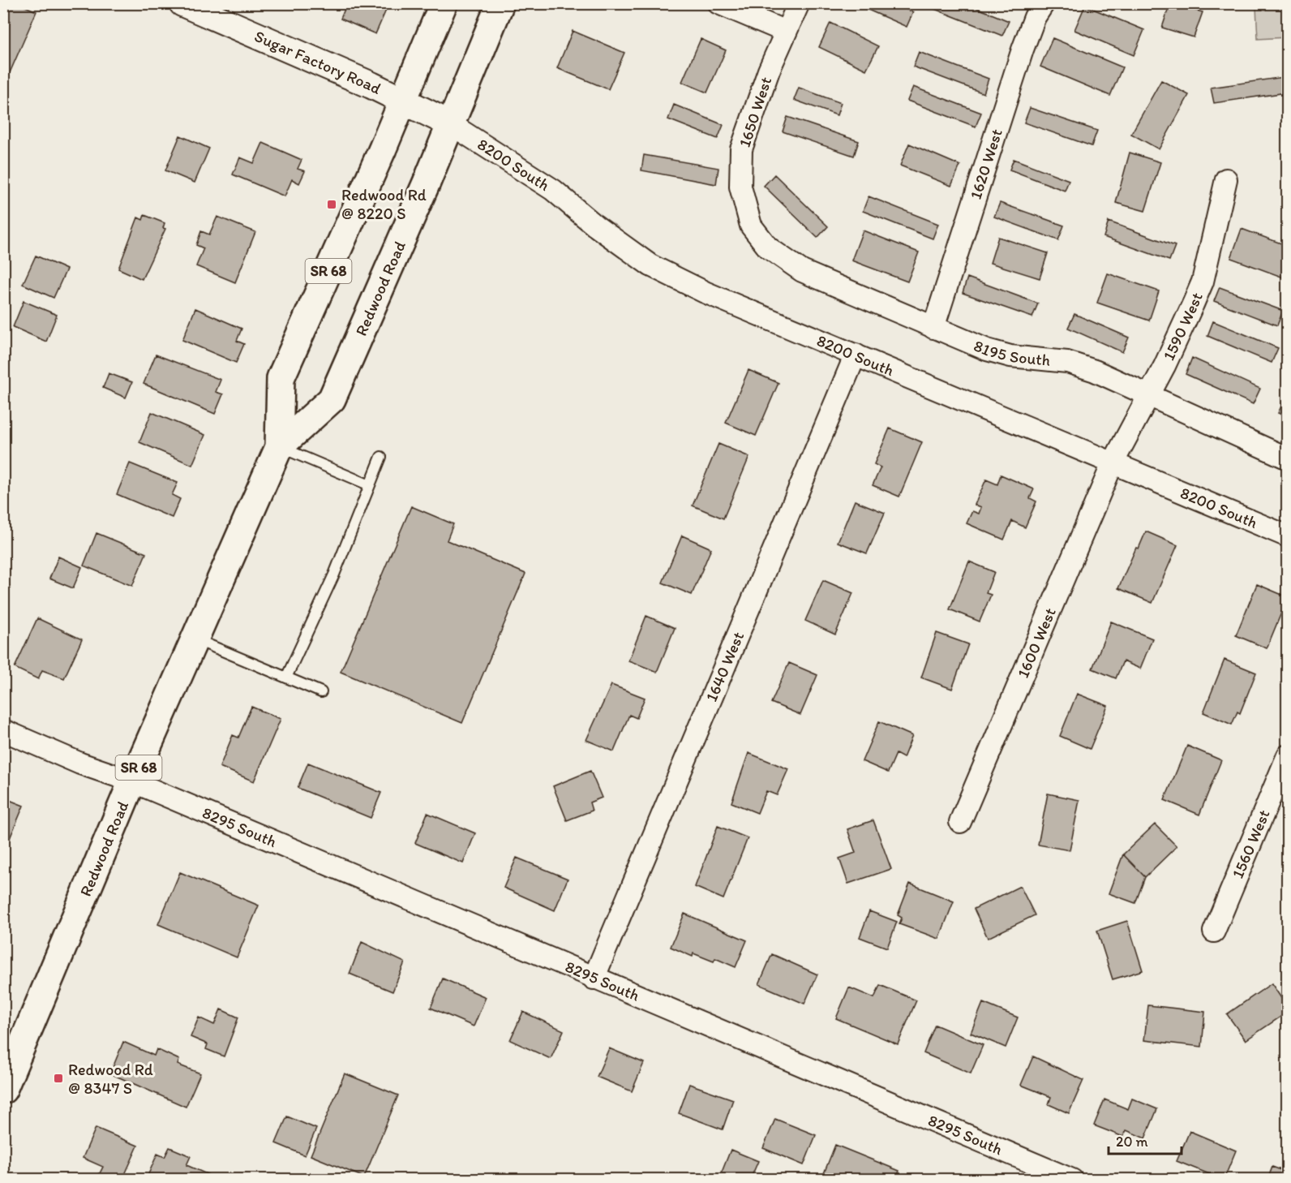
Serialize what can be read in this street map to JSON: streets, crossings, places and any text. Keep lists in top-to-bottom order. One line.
{"streets":{"main road":["SR 68","Redwood Road"],"street":["Sugar Factory Road","1650 West","8200 South","1620 West","1590 West","8195 South","1600 West","1640 West","8295 South","1560 West"]},"crossings":[["Sugar Factory Road","8200 South"],["Sugar Factory Road","Redwood Road"],["1650 West","8195 South"],["8200 South","Redwood Road"],["8200 South","1590 West"],["8200 South","1600 West"],["8200 South","1640 West"],["1620 West","8195 South"],["Redwood Road","8295 South"],["1590 West","8195 South"],["1590 West","1600 West"],["1640 West","8295 South"]],"places":{"transit":["Redwood Rd @ 8220 S","Redwood Rd @ 8347 S"]},"scale_bar":"20 m"}
